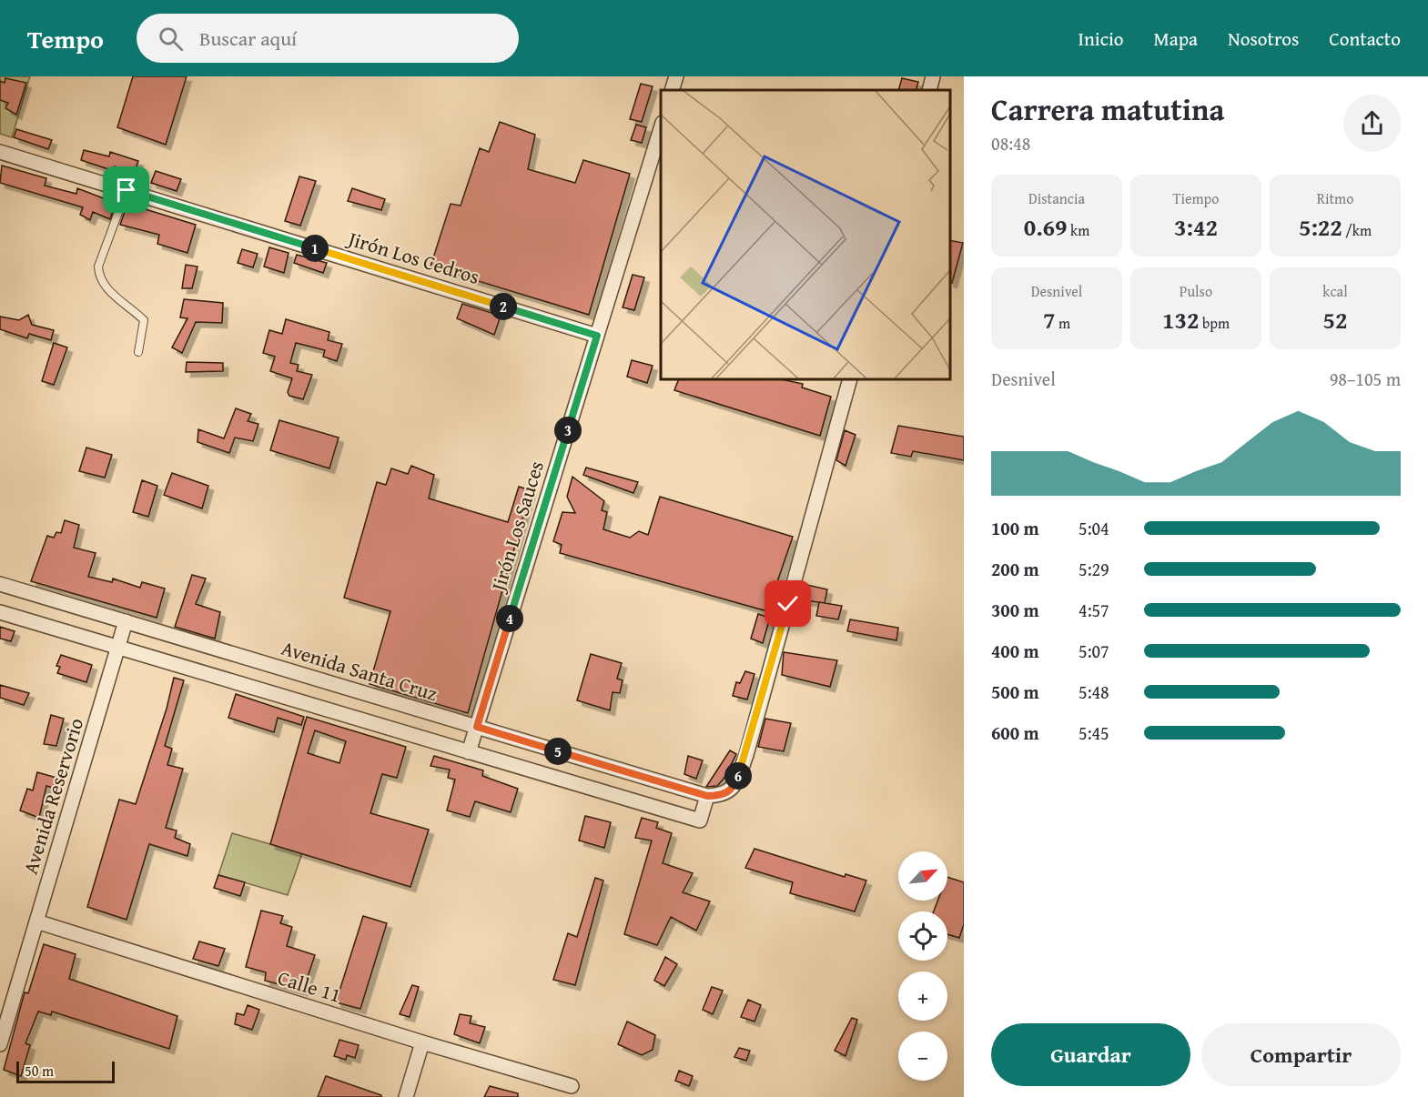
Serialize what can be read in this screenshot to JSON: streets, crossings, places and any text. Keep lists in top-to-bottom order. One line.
{"streets":{"street":["Jirón Los Cedros","Jirón Los Sauces","Avenida Santa Cruz","Avenida Reservorio","Calle 11"]},"crossings":[["Jirón Los Cedros","Jirón Los Sauces"],["Jirón Los Sauces","Avenida Santa Cruz"],["Avenida Santa Cruz","Avenida Reservorio"],["Avenida Reservorio","Calle 11"]],"scale_bar":"50 m","north":"top right","page":{"header":"Tempo","search":"Buscar aquí","nav":["Inicio","Mapa","Nosotros","Contacto"],"heading":["Carrera matutina","08:48"],"stats":[["Distancia","0.69 km"],["Tiempo","3:42"],["Ritmo","5:22 /km"],["Desnivel","7 m"],["Pulso","132 bpm"],["kcal","52"]],"pins":["1","2","3","4","5","6"],"chart":["Desnivel","98–105 m"],"list":[{"name":"100 m","note":"5:04"},{"name":"200 m","note":"5:29"},{"name":"300 m","note":"4:57"},{"name":"400 m","note":"5:07"},{"name":"500 m","note":"5:48"},{"name":"600 m","note":"5:45"}],"map_buttons":["+","−"],"buttons":["Guardar","Compartir"],"scale":"50 m"}}
